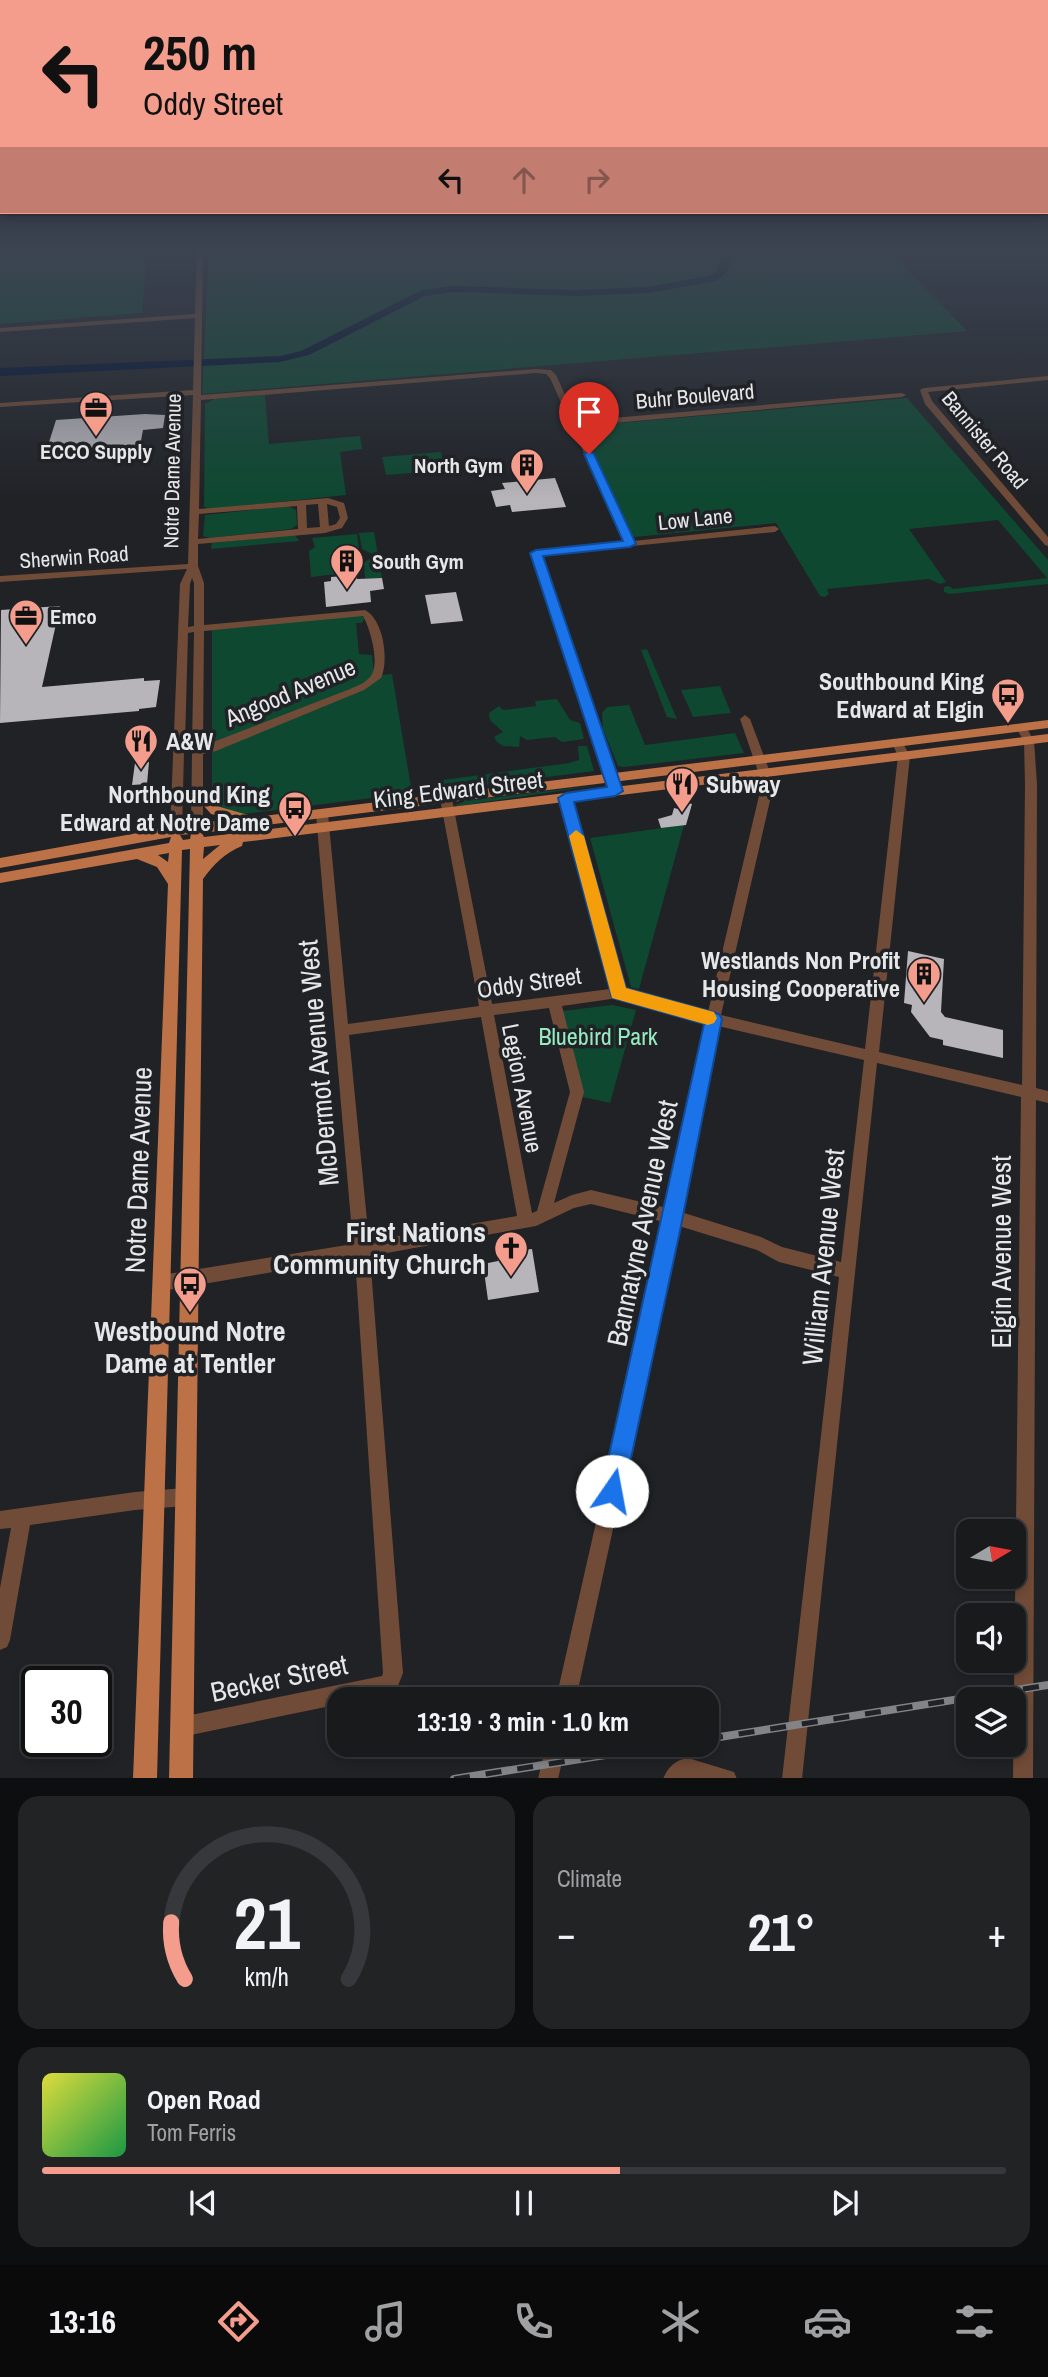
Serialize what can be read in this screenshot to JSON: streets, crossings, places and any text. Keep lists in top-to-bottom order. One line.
{"streets":{"main road":["Notre Dame Avenue","King Edward Street"],"street":["Buhr Boulevard","Bannister Road","Low Lane","Sherwin Road","Angood Avenue","Oddy Street","McDermot Avenue West","Legion Avenue","Bannatyne Avenue West","Elgin Avenue West","William Avenue West","Becker Street"]},"crossings":[["Notre Dame Avenue","Sherwin Road"],["Notre Dame Avenue","Angood Avenue"],["Notre Dame Avenue","King Edward Street"],["Notre Dame Avenue","Becker Street"],["King Edward Street","McDermot Avenue West"],["King Edward Street","Legion Avenue"],["King Edward Street","Bannatyne Avenue West"],["King Edward Street","Elgin Avenue West"],["King Edward Street","William Avenue West"],["Oddy Street","McDermot Avenue West"],["Oddy Street","Legion Avenue"],["Oddy Street","Bannatyne Avenue West"],["Oddy Street","Elgin Avenue West"],["Oddy Street","William Avenue West"],["McDermot Avenue West","Becker Street"]],"parks":["Bluebird Park"],"places":{"office":["ECCO Supply","Emco"],"building":["North Gym","South Gym","Westlands Non Profit Housing Cooperative"],"bus stop":["Southbound King Edward at Elgin","Northbound King Edward at Notre Dame","Westbound Notre Dame at Tentler"],"restaurant":["A&W","Subway"],"church":["First Nations Community Church"]},"north":"right","page":{"turn":["250 m","Oddy Street"],"limit":"30","trip":"13:19 · 3 min · 1.0 km","tile":"Climate","heat":["−","21°","+"],"song":["Open Road","Tom Ferris"],"tabs":"13:16","gauge":["21","km/h"]}}
